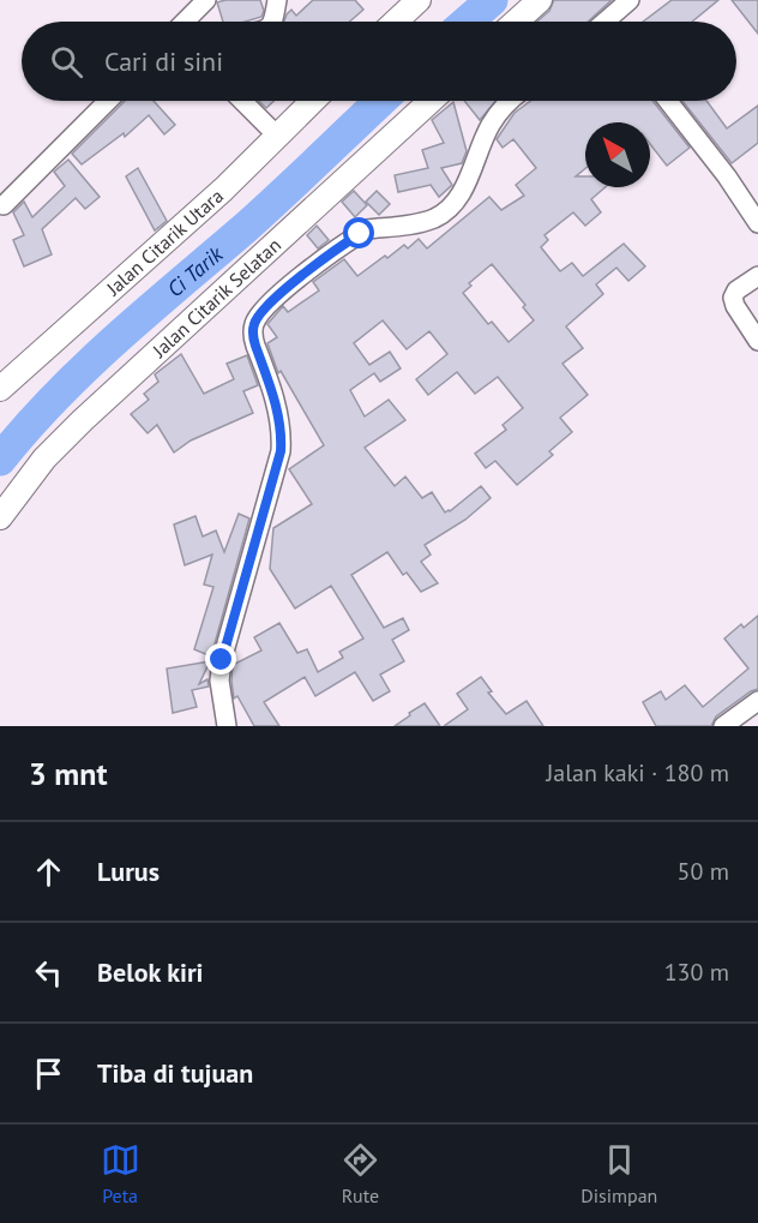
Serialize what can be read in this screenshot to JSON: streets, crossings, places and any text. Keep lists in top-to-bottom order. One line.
{"streets":{"street":["Jalan Citarik Utara","Jalan Citarik Selatan"]},"water":["Ci Tarik"],"north":"top left","page":{"search":"Cari di sini","heading":["3 mnt","Jalan kaki · 180 m"],"list":[["Lurus","50 m"],["Belok kiri","130 m"],"Tiba di tujuan"],"nav":["Peta","Rute","Disimpan"]}}
